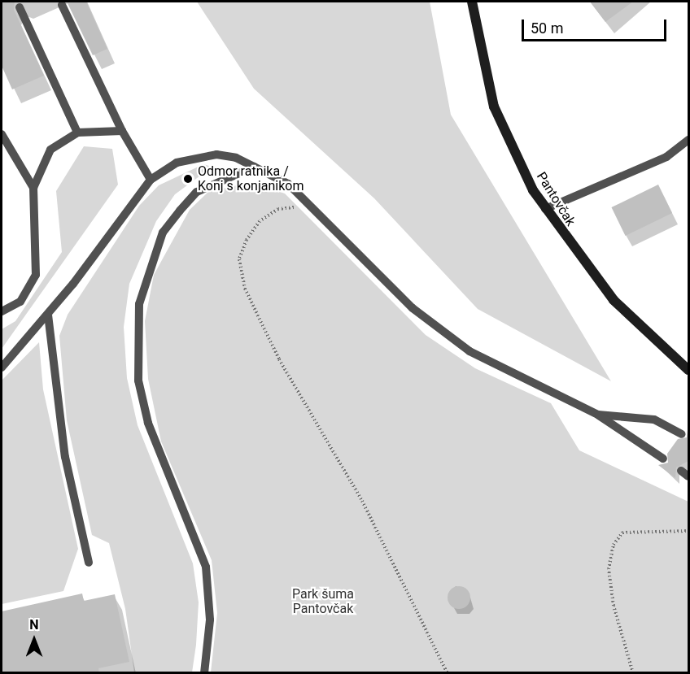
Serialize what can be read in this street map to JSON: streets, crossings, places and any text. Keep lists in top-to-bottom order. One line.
{"streets":{"main road":["Pantovčak"]},"parks":["Park šuma Pantovčak"],"places":["Odmor ratnika / Konj s konjanikom"],"scale_bar":"50 m","north":"top"}
